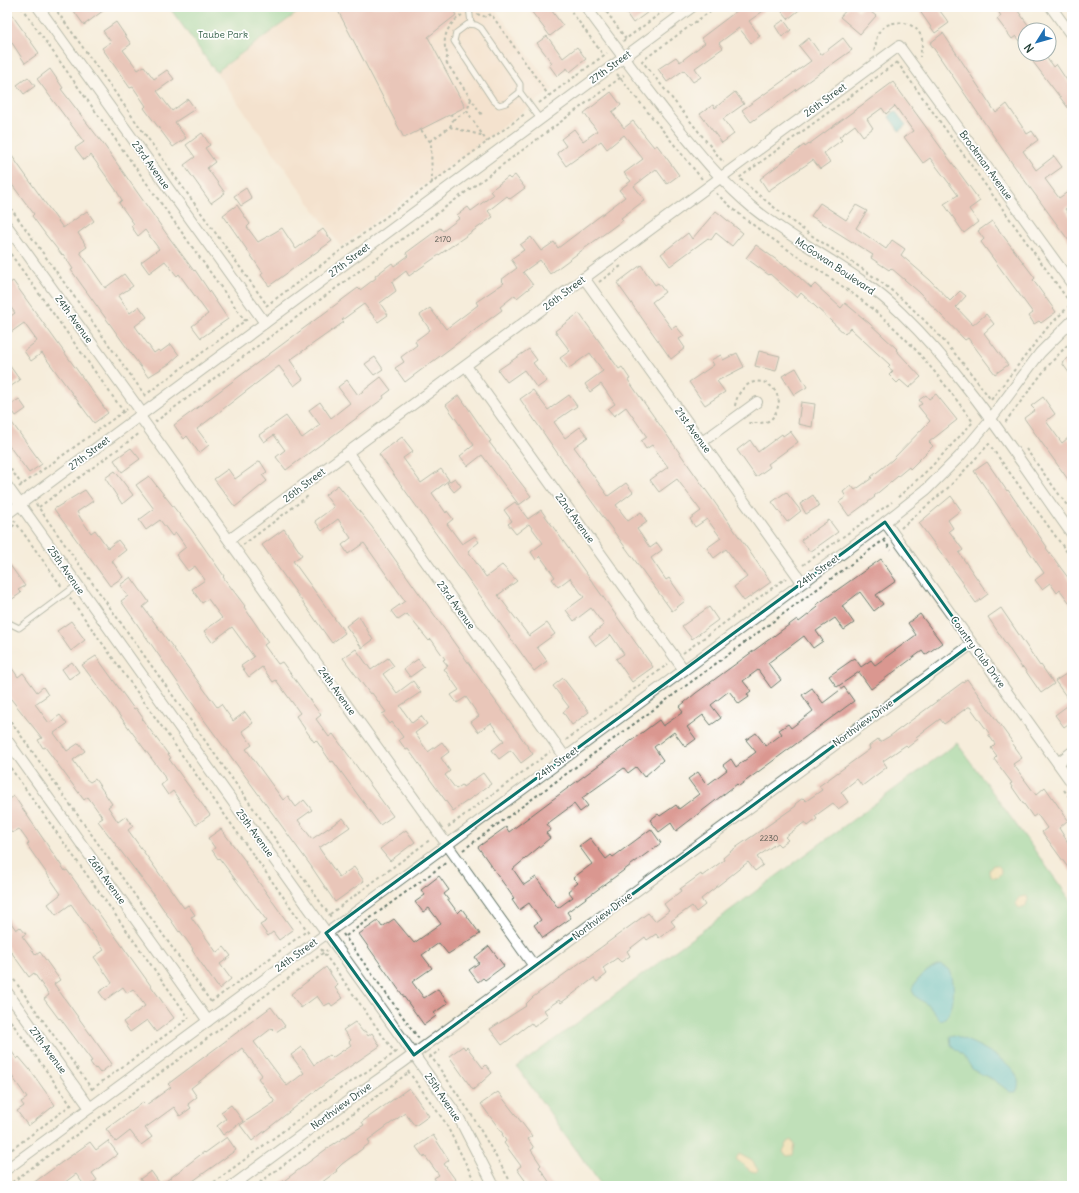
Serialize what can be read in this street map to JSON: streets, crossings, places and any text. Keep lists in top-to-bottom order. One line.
{"streets":{"street":["27th Street","26th Street","23rd Avenue","Brockman Avenue","McGowan Boulevard","24th Avenue","21st Avenue","22nd Avenue","25th Avenue","24th Street","Country Club Drive","Northview Drive","26th Avenue","27th Avenue"]},"crossings":[["27th Street","23rd Avenue"],["27th Street","McGowan Boulevard"],["27th Street","24th Avenue"],["27th Street","25th Avenue"],["26th Street","23rd Avenue"],["26th Street","Brockman Avenue"],["26th Street","McGowan Boulevard"],["26th Street","24th Avenue"],["26th Street","21st Avenue"],["26th Street","22nd Avenue"],["23rd Avenue","24th Street"],["McGowan Boulevard","24th Street"],["24th Avenue","24th Street"],["24th Avenue","Northview Drive"],["21st Avenue","24th Street"],["22nd Avenue","24th Street"],["25th Avenue","24th Street"],["25th Avenue","Northview Drive"],["24th Street","Country Club Drive"],["24th Street","26th Avenue"],["24th Street","27th Avenue"],["Country Club Drive","Northview Drive"]],"parks":["Taube Park"],"house_numbers":["2170","2230"],"north":"bottom left"}
